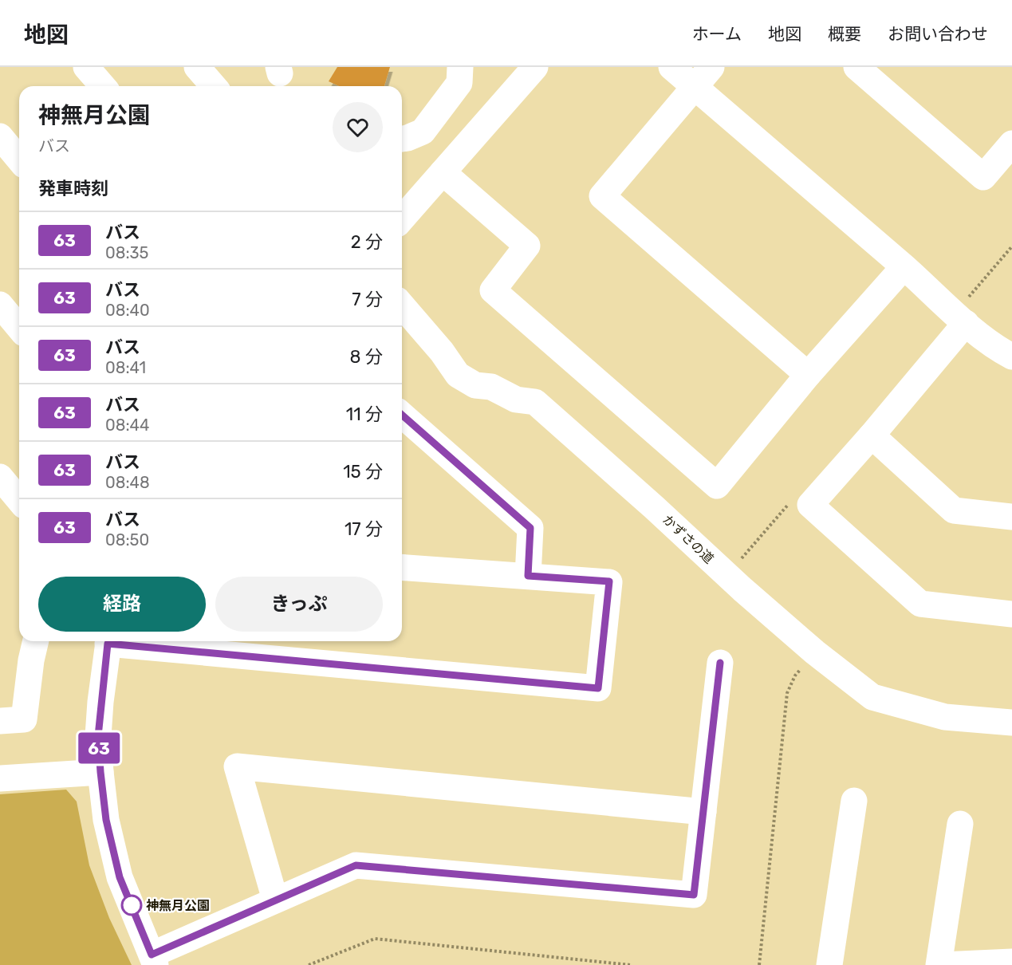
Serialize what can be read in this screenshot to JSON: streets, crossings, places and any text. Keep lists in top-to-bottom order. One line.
{"streets":{"street":["かずさの道"]},"places":["神無月公園"],"lines":["bus line 63"],"page":{"header":"地図","nav":["ホーム","地図","概要","お問い合わせ"],"on_map":"63","heading":[["神無月公園","バス"],"発車時刻"],"list":[{"mark":"63","name":"バス","note":"08:35","value":"2 分"},{"mark":"63","name":"バス","note":"08:40","value":"7 分"},{"mark":"63","name":"バス","note":"08:41","value":"8 分"},{"mark":"63","name":"バス","note":"08:44","value":"11 分"},{"mark":"63","name":"バス","note":"08:48","value":"15 分"},{"mark":"63","name":"バス","note":"08:50","value":"17 分"}],"buttons":["経路","きっぷ"]}}
